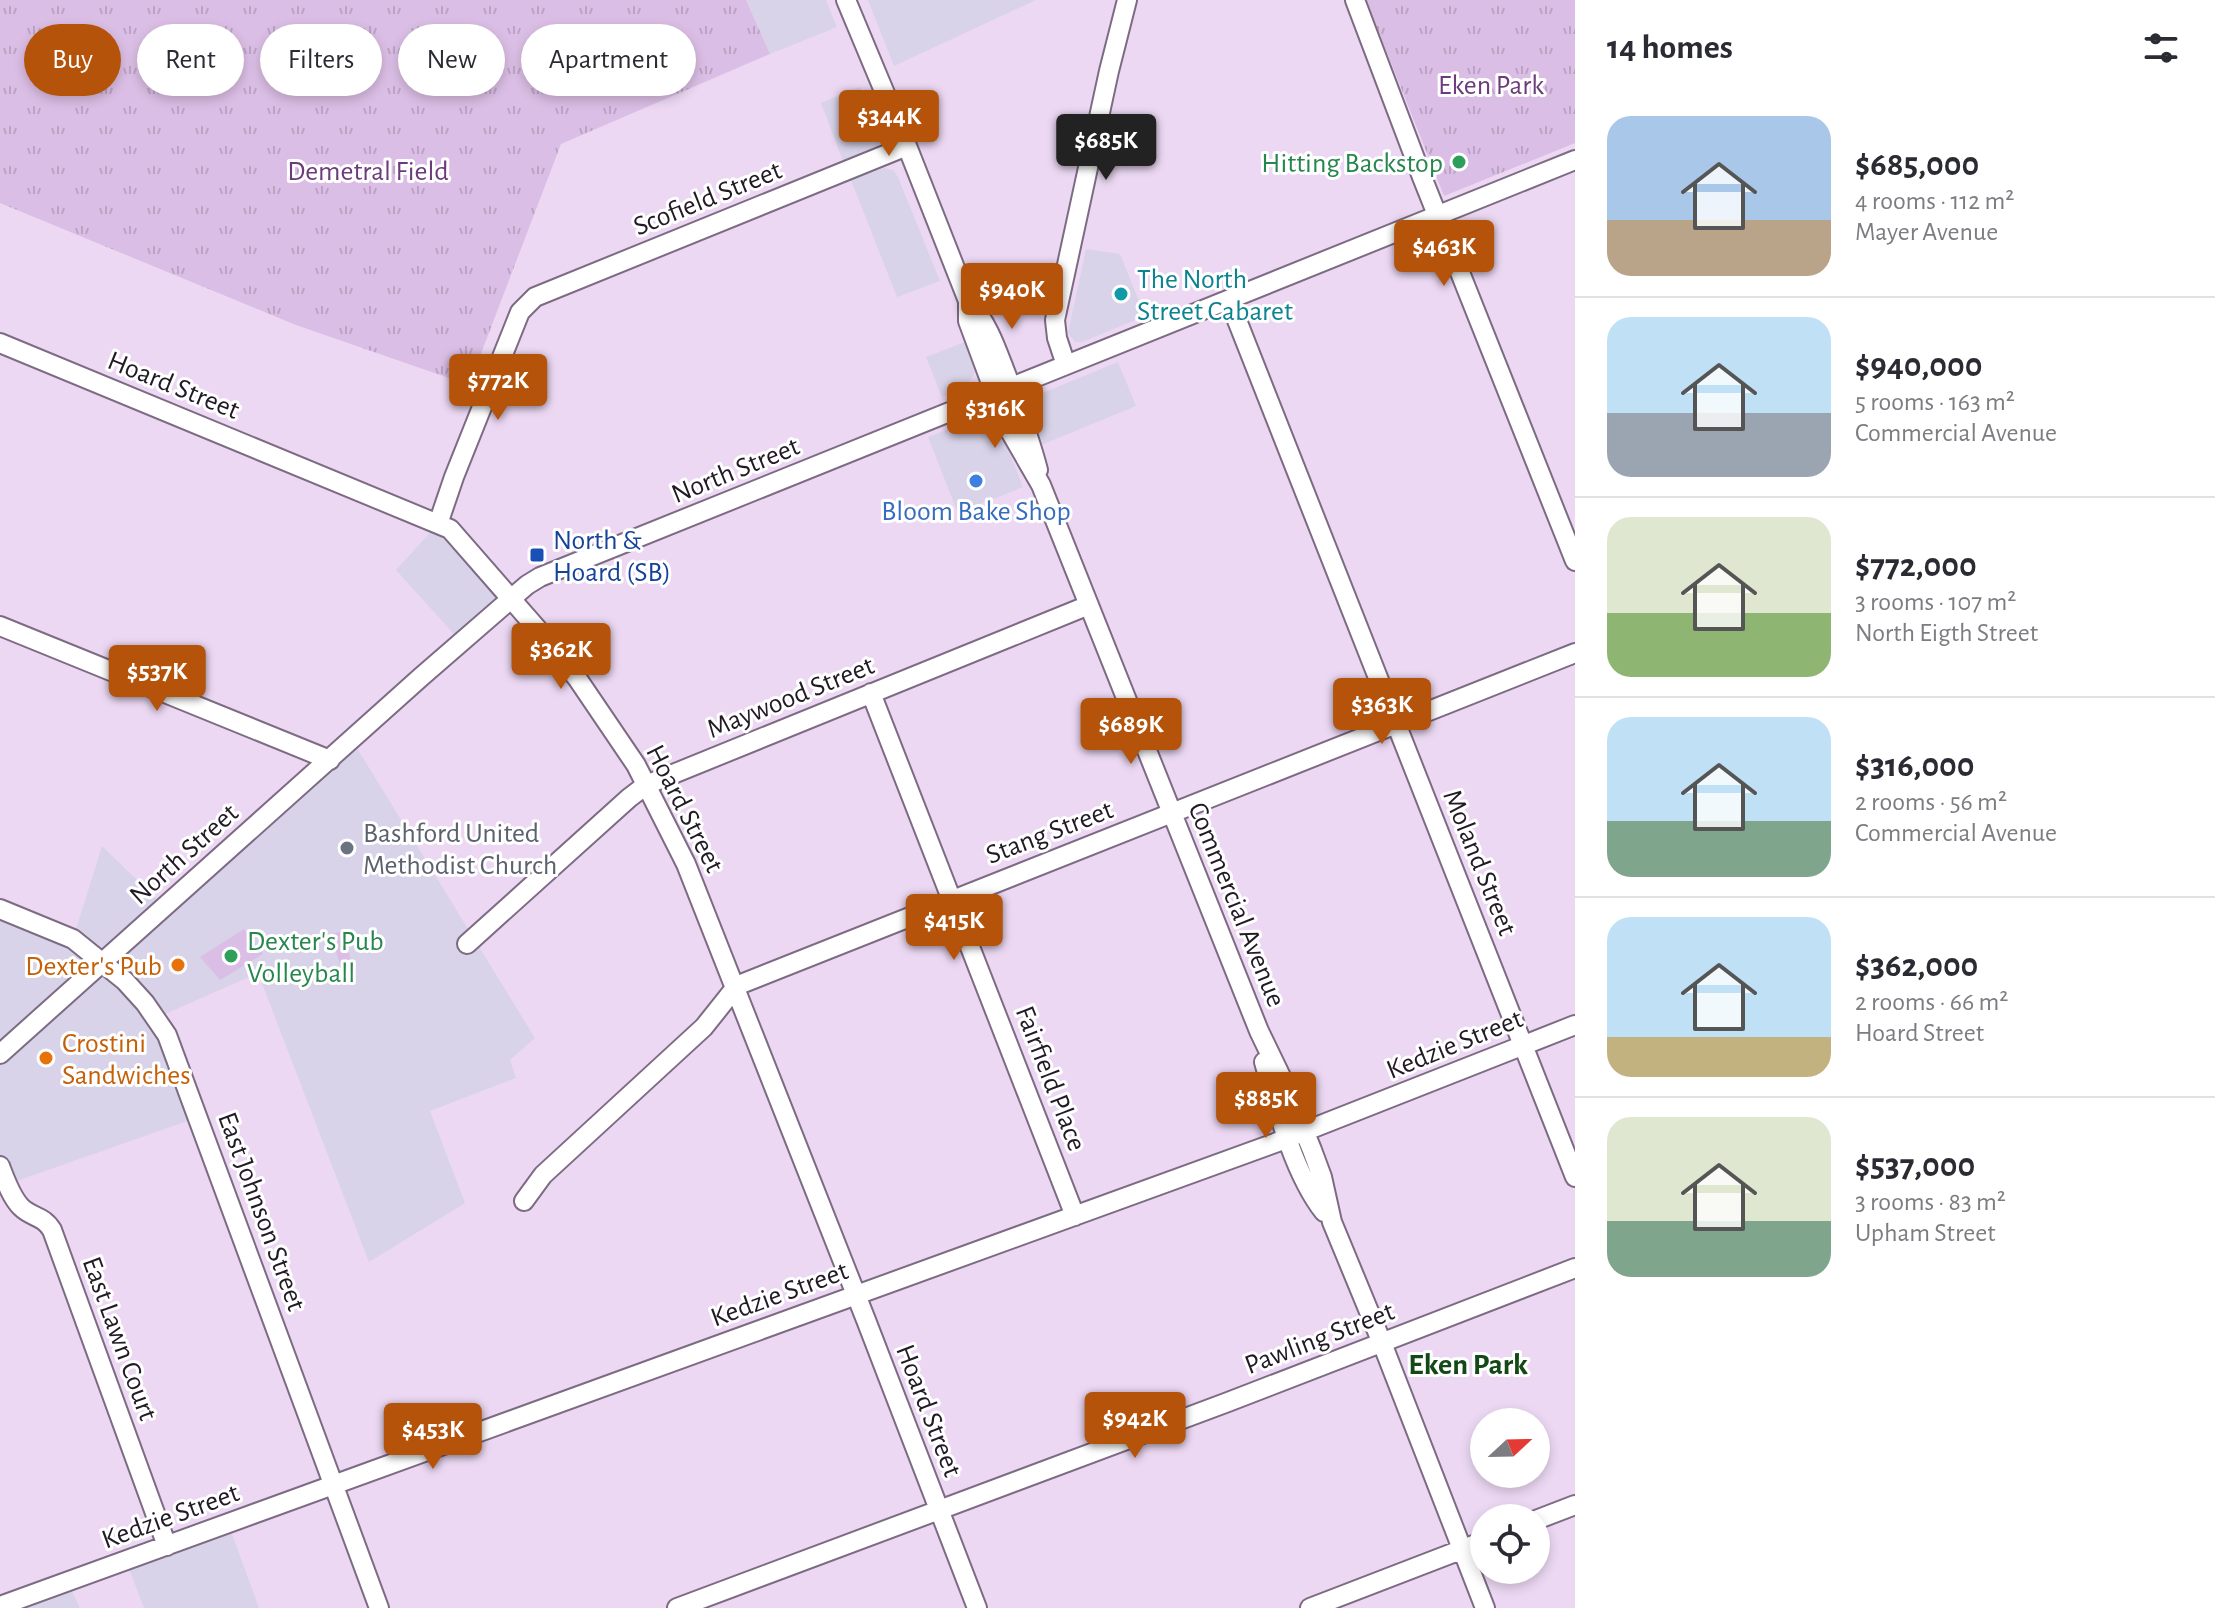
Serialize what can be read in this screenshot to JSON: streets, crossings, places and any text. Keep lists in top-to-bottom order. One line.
{"streets":{"street":["Scofield Street","Hoard Street","North Street","Maywood Street","Stang Street","Moland Street","Commercial Avenue","Kedzie Street","Fairfield Place","East Johnson Street","Pawling Street","East Lawn Court"]},"crossings":[["Scofield Street","Hoard Street"],["Scofield Street","Commercial Avenue"],["Hoard Street","North Street"],["Hoard Street","Maywood Street"],["Hoard Street","Stang Street"],["Hoard Street","Kedzie Street"],["Hoard Street","Pawling Street"],["North Street","Moland Street"],["North Street","Commercial Avenue"],["North Street","East Johnson Street"],["Maywood Street","Commercial Avenue"],["Maywood Street","Fairfield Place"],["Stang Street","Moland Street"],["Stang Street","Commercial Avenue"],["Stang Street","Fairfield Place"],["Moland Street","Kedzie Street"],["Commercial Avenue","Kedzie Street"],["Commercial Avenue","Pawling Street"],["Kedzie Street","Fairfield Place"],["Kedzie Street","East Johnson Street"],["Kedzie Street","East Lawn Court"]],"districts":["Eken Park"],"parks":["Eken Park","Demetral Field"],"places":{"other":["Hitting Backstop","The North Street Cabaret","Bloom Bake Shop","Bashford United Methodist Church","Dexter's Pub Volleyball","Dexter's Pub","Crostini Sandwiches"],"transit":["North & Hoard (SB)"]},"north":"right","page":{"heading":"14 homes","chip":["Buy","Rent","Filters","New","Apartment"],"price":["$344K","$685K","$463K","$940K","$772K","$316K","$362K","$537K","$363K","$689K","$415K","$885K","$942K","$453K"],"list":[{"name":"$685,000","note":"4 rooms · 112 m² · Mayer Avenue"},{"name":"$940,000","note":"5 rooms · 163 m² · Commercial Avenue"},{"name":"$772,000","note":"3 rooms · 107 m² · North Eigth Street"},{"name":"$316,000","note":"2 rooms · 56 m² · Commercial Avenue"},{"name":"$362,000","note":"2 rooms · 66 m² · Hoard Street"},{"name":"$537,000","note":"3 rooms · 83 m² · Upham Street"}]}}
